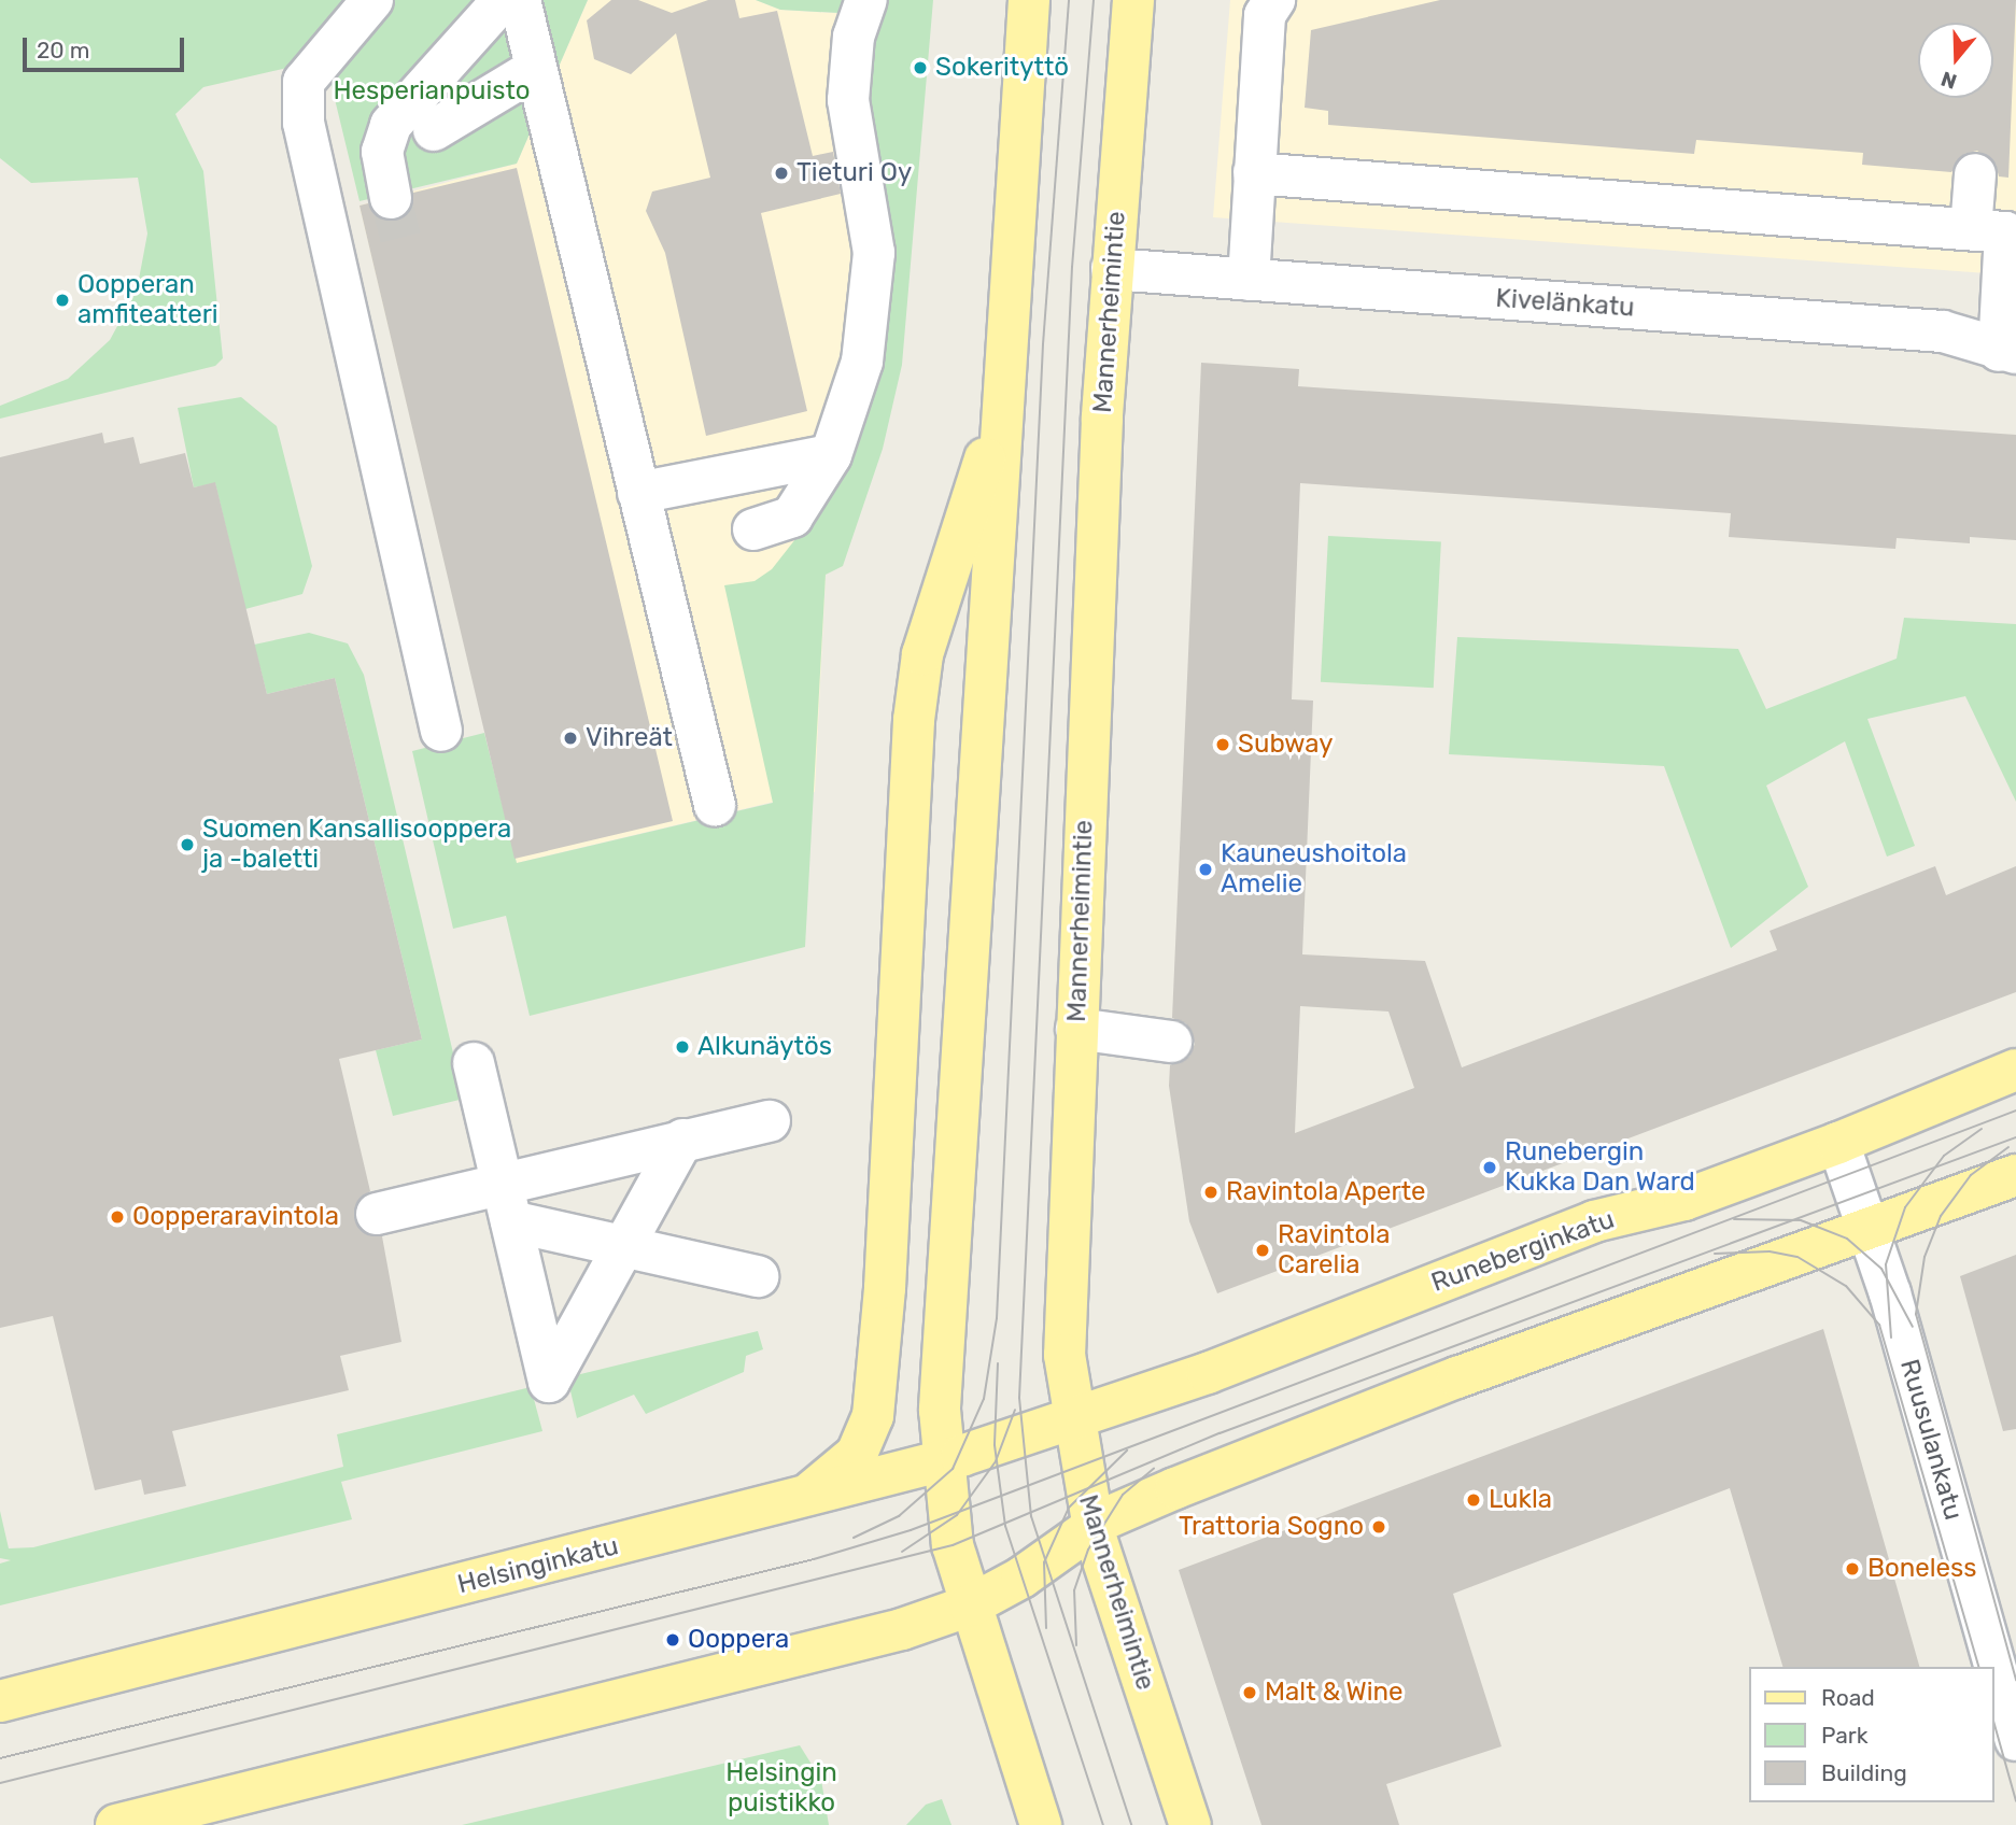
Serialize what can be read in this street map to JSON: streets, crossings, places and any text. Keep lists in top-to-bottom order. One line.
{"streets":{"main road":["Mannerheimintie","Runeberginkatu","Helsinginkatu"],"street":["Kivelänkatu","Ruusulankatu"]},"crossings":[["Kivelänkatu","Mannerheimintie"],["Mannerheimintie","Runeberginkatu"],["Mannerheimintie","Helsinginkatu"],["Runeberginkatu","Ruusulankatu"],["Runeberginkatu","Helsinginkatu"]],"parks":["Hesperianpuisto","Helsingin puistikko"],"places":["Sokerityttö","Tieturi Oy","Oopperan amfiteatteri","Vihreät","Subway","Suomen Kansallisooppera ja -baletti","Kauneushoitola Amelie","Alkunäytös","Runebergin Kukka Dan Ward","Ravintola Aperte","Oopperaravintola","Ravintola Carelia","Lukla","Trattoria Sogno","Boneless","Ooppera","Malt & Wine"],"legend":["Road","Park","Building"],"scale_bar":"20 m","north":"bottom"}
